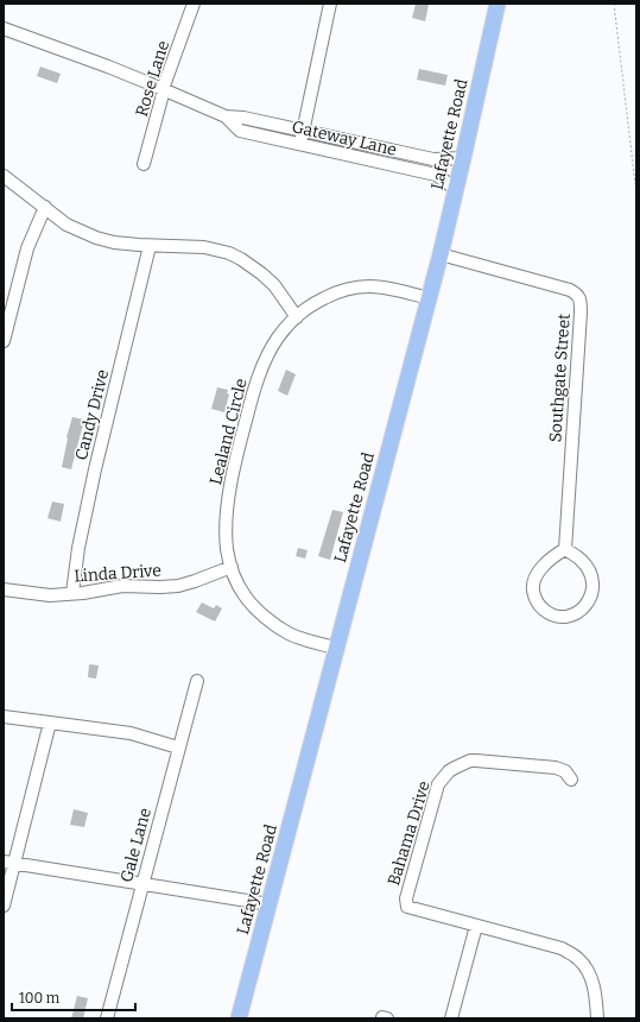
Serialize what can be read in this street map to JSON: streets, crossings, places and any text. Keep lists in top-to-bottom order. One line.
{"streets":{"main road":["Lafayette Road"],"street":["Rose Lane","Gateway Lane","Southgate Street","Candy Drive","Lealand Circle","Linda Drive","Bahama Drive","Gale Lane"]},"crossings":[["Rose Lane","Gateway Lane"],["Lafayette Road","Gateway Lane"],["Lafayette Road","Southgate Street"],["Lafayette Road","Lealand Circle"],["Candy Drive","Linda Drive"],["Lealand Circle","Linda Drive"]],"scale_bar":"100 m"}
